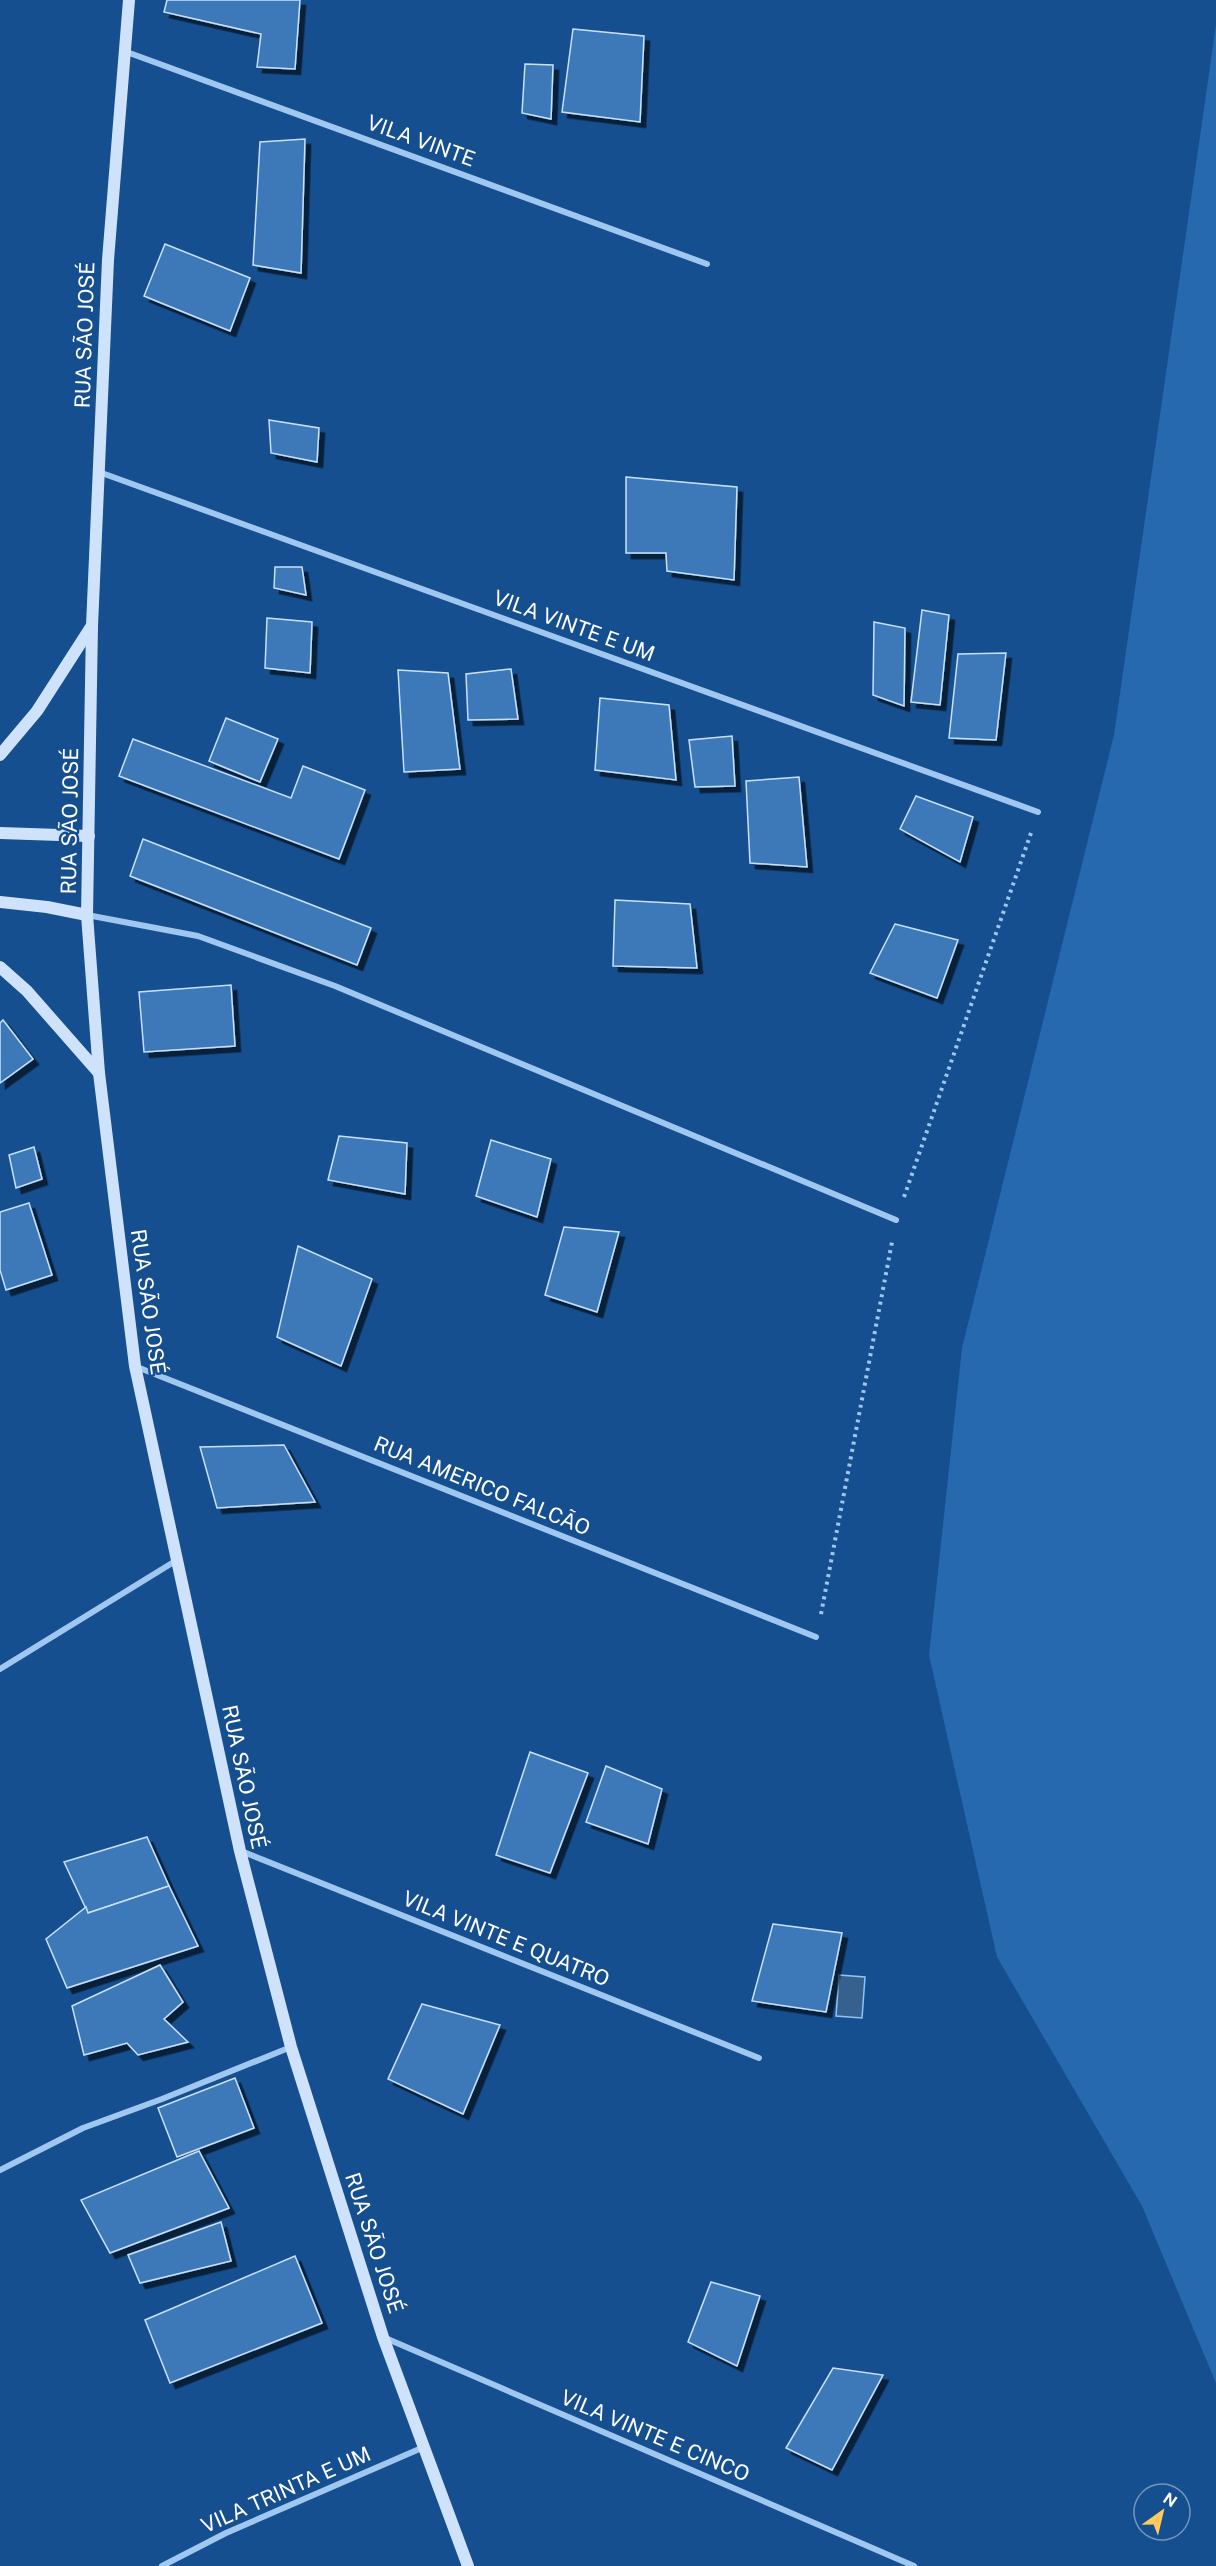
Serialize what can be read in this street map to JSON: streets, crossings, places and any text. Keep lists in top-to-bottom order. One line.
{"streets":{"main road":["RUA SÃO JOSÉ"],"street":["VILA VINTE","VILA VINTE E UM","RUA AMERICO FALCÃO","VILA VINTE E QUATRO","VILA VINTE E CINCO","VILA TRINTA E UM"]},"crossings":[["VILA VINTE","RUA SÃO JOSÉ"],["RUA SÃO JOSÉ","VILA VINTE E UM"],["RUA SÃO JOSÉ","RUA AMERICO FALCÃO"],["RUA SÃO JOSÉ","VILA VINTE E QUATRO"],["RUA SÃO JOSÉ","VILA VINTE E CINCO"],["RUA SÃO JOSÉ","VILA TRINTA E UM"]],"north":"top right"}
